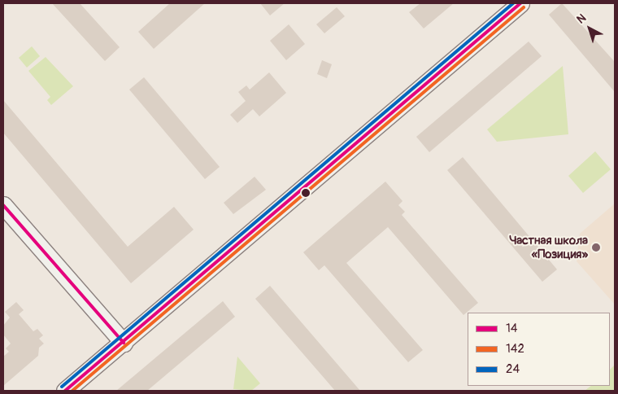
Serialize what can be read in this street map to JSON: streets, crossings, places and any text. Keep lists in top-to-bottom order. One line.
{"places":["Частная школа «Позиция»"],"lines":["transit line 14","transit line 24","transit line 142"],"legend":["14","142","24"],"north":"top left"}
